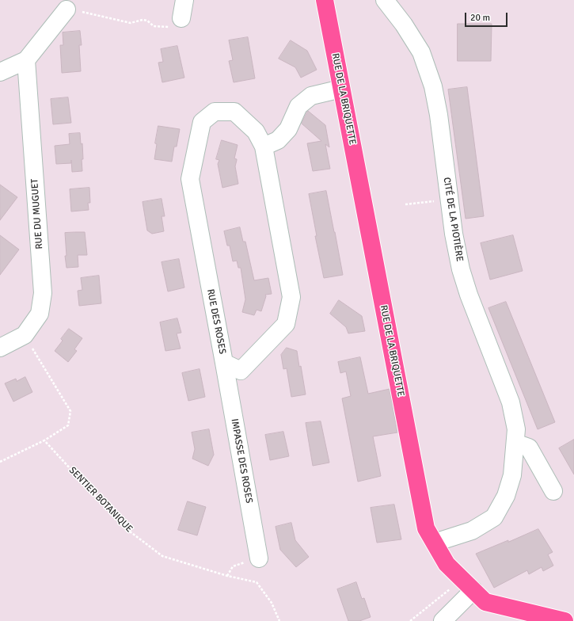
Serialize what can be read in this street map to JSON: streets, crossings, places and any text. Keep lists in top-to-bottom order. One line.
{"streets":{"main road":["RUE DE LA BRIQUETTE"],"street":["RUE DU MUGUET","CITÉ DE LA PIOTIÈRE","RUE DES ROSES","IMPASSE DES ROSES"],"path":["SENTIER BOTANIQUE"]},"crossings":[["RUE DE LA BRIQUETTE","CITÉ DE LA PIOTIÈRE"],["RUE DES ROSES","IMPASSE DES ROSES"]],"scale_bar":"20 m"}
